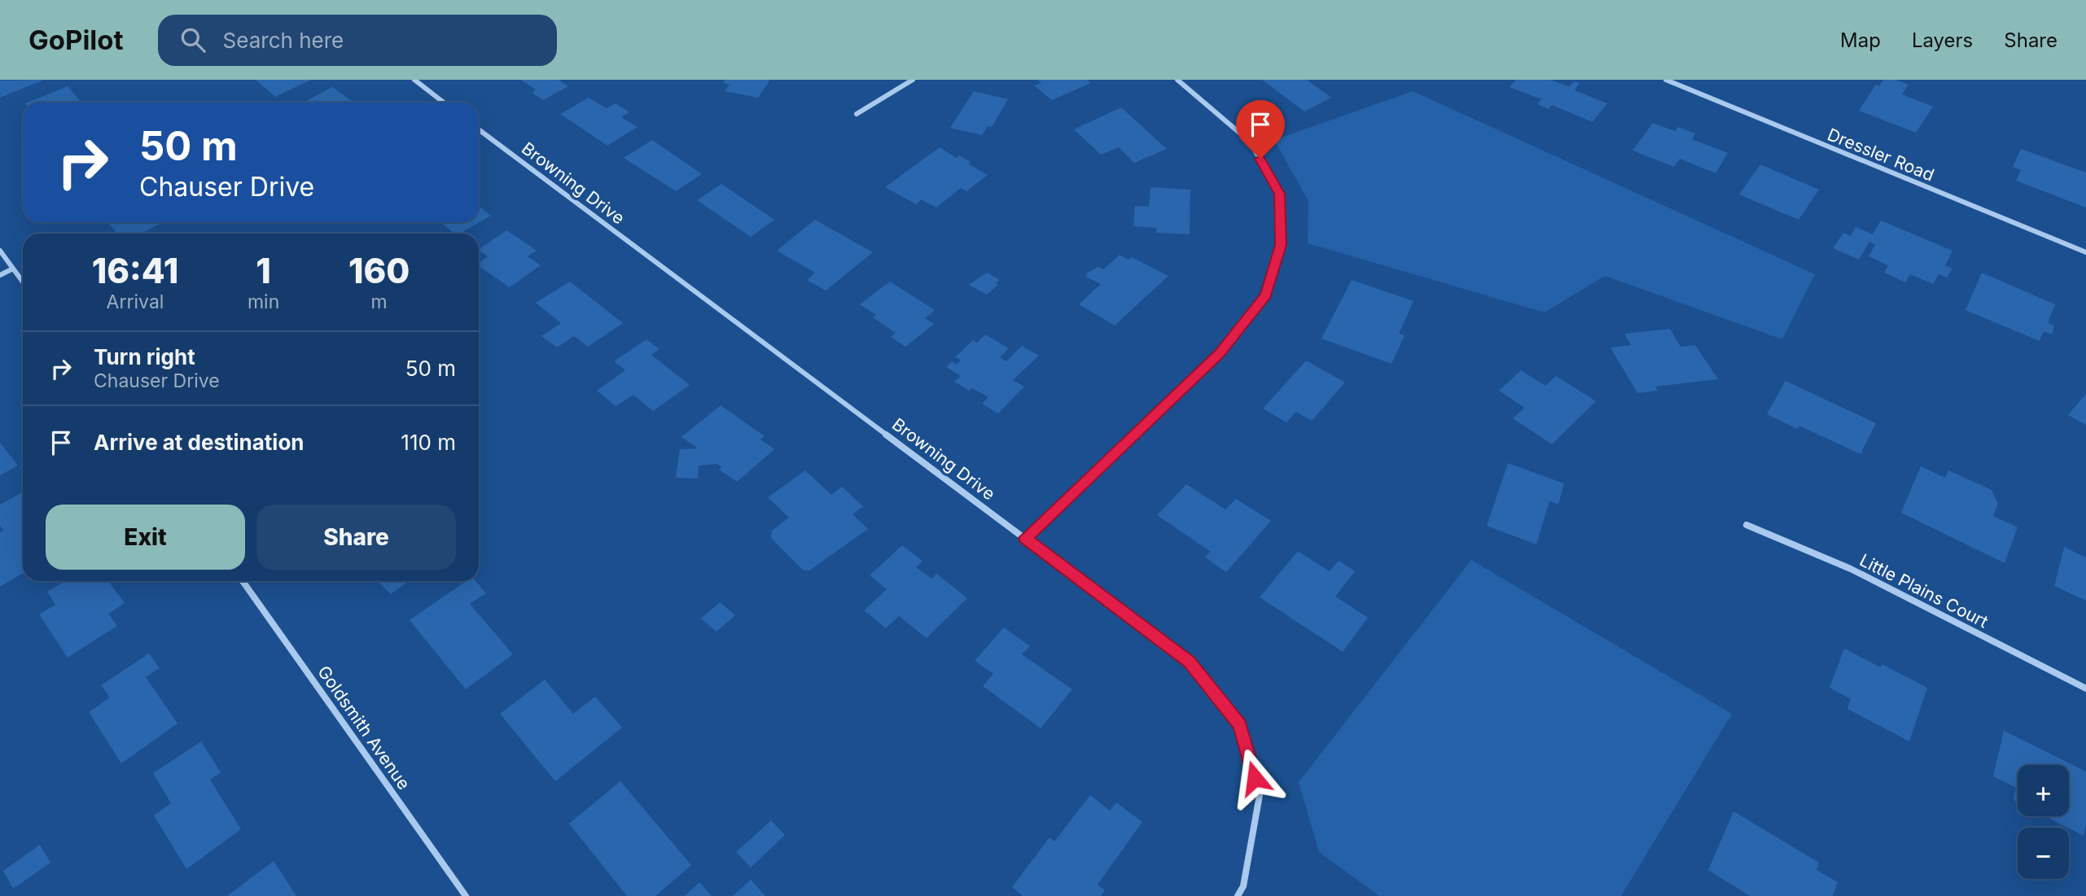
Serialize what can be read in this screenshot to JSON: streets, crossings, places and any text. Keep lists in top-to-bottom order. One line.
{"streets":{"street":["Dressler Road","Browning Drive","Little Plains Court","Goldsmith Avenue"]},"page":{"header":"GoPilot","search":"Search here","nav":["Map","Layers","Share"],"turn":["50 m","Chauser Drive"],"eta":["16:41","Arrival","1","min","160","m"],"list":[{"name":"Turn right","note":"Chauser Drive","value":"50 m"},{"name":"Arrive at destination","value":"110 m"}],"buttons":["Exit","Share"],"map_buttons":["+","−"]}}
